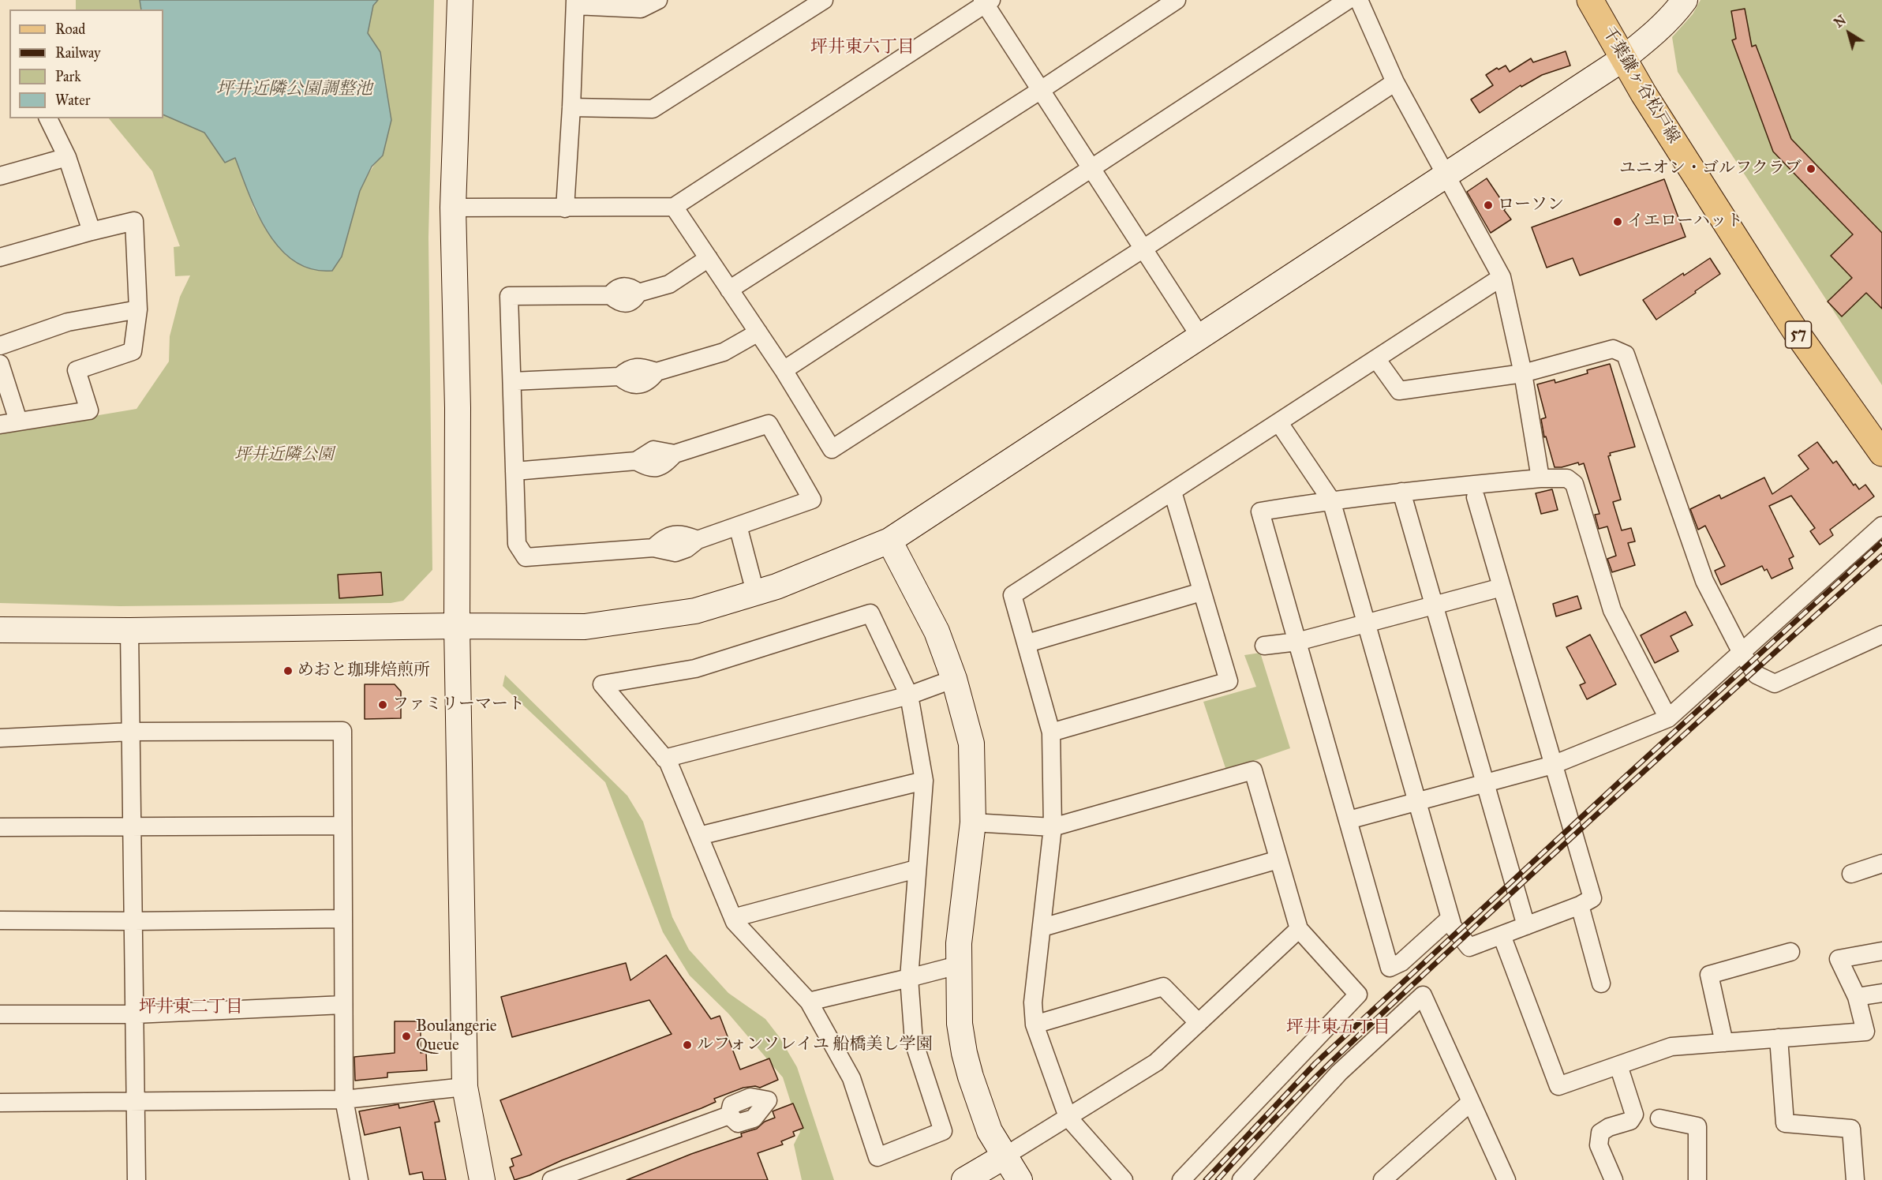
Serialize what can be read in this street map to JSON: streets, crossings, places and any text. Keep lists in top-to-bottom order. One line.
{"streets":{"main road":["千葉鎌ヶ谷松戸線","57"]},"districts":["坪井東六丁目","坪井東二丁目","坪井東五丁目"],"water":["坪井近隣公園調整池"],"parks":["坪井近隣公園"],"places":["ユニオン・ゴルフクラブ","ローソン","イエローハット","めおと珈琲焙煎所","ファミリーマート","Boulangerie Queue","ルフォンソレイユ 船橋美し学園"],"legend":["Road","Railway","Park","Water"],"north":"top left"}
